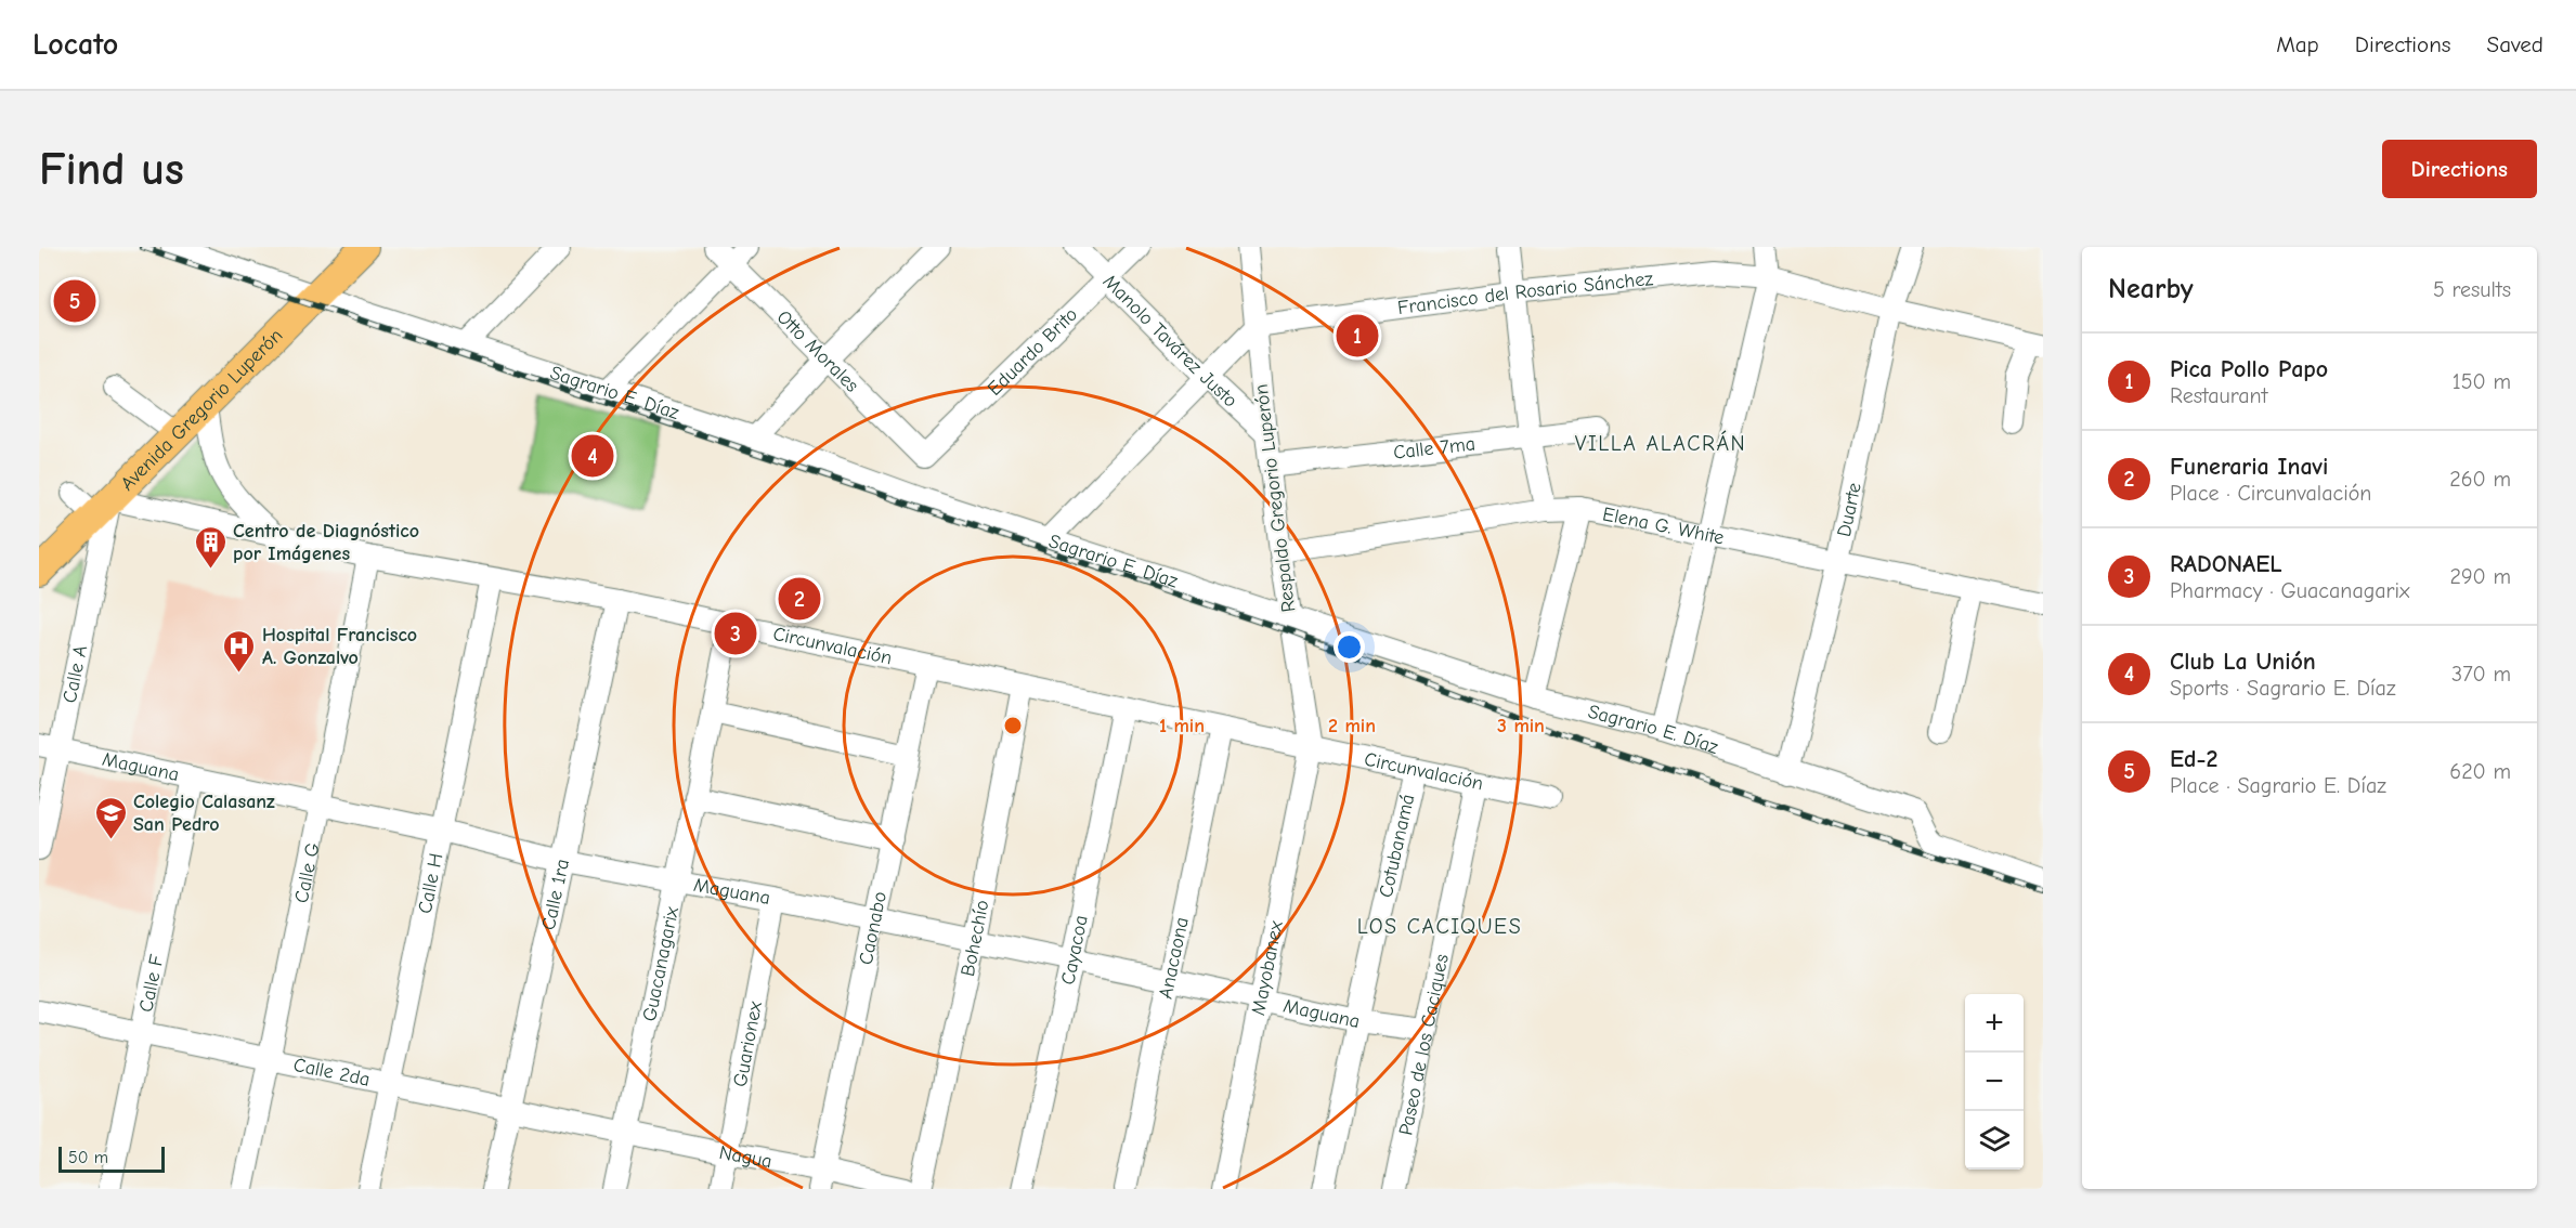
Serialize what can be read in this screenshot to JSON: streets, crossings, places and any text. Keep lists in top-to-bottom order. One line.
{"streets":{"main road":["Avenida Gregorio Luperón"],"street":["Francisco del Rosario Sánchez","Manolo Tavárez Justo","Eduardo Brito","Otto Morales","Sagrario E. Díaz","Calle 7ma","Respaldo Gregorio Luperón","Duarte","Elena G. White","Circunvalación","Calle A","Maguana","Cotubanamá","Calle G","Calle H","Calle 1ra","Caonabo","Bohechío","Cayacoa","Anacaona","Guacanagarix","Mayobanex","Calle F","Guarionex","Paseo de los Caciques","Calle 2da","Nagua"]},"crossings":[["Francisco del Rosario Sánchez","Respaldo Gregorio Luperón"],["Francisco del Rosario Sánchez","Duarte"],["Manolo Tavárez Justo","Eduardo Brito"],["Manolo Tavárez Justo","Respaldo Gregorio Luperón"],["Eduardo Brito","Otto Morales"],["Sagrario E. Díaz","Avenida Gregorio Luperón"],["Sagrario E. Díaz","Respaldo Gregorio Luperón"],["Sagrario E. Díaz","Duarte"],["Avenida Gregorio Luperón","Circunvalación"],["Avenida Gregorio Luperón","Calle A"],["Calle 7ma","Respaldo Gregorio Luperón"],["Respaldo Gregorio Luperón","Elena G. White"],["Respaldo Gregorio Luperón","Circunvalación"],["Respaldo Gregorio Luperón","Mayobanex"],["Duarte","Elena G. White"],["Circunvalación","Calle A"],["Circunvalación","Cotubanamá"],["Circunvalación","Calle G"],["Circunvalación","Calle H"],["Circunvalación","Calle 1ra"],["Circunvalación","Caonabo"],["Circunvalación","Bohechío"],["Circunvalación","Cayacoa"],["Circunvalación","Anacaona"],["Circunvalación","Guacanagarix"],["Circunvalación","Mayobanex"],["Circunvalación","Paseo de los Caciques"],["Calle A","Maguana"],["Maguana","Cotubanamá"],["Maguana","Calle G"],["Maguana","Calle H"],["Maguana","Calle 1ra"],["Maguana","Caonabo"],["Maguana","Bohechío"],["Maguana","Cayacoa"],["Maguana","Anacaona"],["Maguana","Guacanagarix"],["Maguana","Mayobanex"],["Maguana","Calle F"],["Maguana","Guarionex"],["Maguana","Paseo de los Caciques"],["Calle G","Calle 2da"],["Calle H","Calle 2da"],["Calle 1ra","Calle 2da"],["Caonabo","Nagua"],["Guacanagarix","Calle 2da"],["Guacanagarix","Nagua"],["Calle F","Calle 2da"],["Guarionex","Nagua"],["Calle 2da","Nagua"]],"districts":["VILLA ALACRÁN","LOS CACIQUES"],"places":{"building":["Centro de Diagnóstico por Imágenes"],"hospital":["Hospital Francisco A. Gonzalvo"],"school or university":["Colegio Calasanz San Pedro"]},"scale_bar":"50 m","page":{"header":"Locato","nav":["Map","Directions","Saved"],"buttons":"Directions","title":"Find us","heading":["Nearby","5 results"],"pins":["5","1","4","2","3"],"list":[{"mark":"1","name":"Pica Pollo Papo","note":"Restaurant","value":"150 m"},{"mark":"2","name":"Funeraria Inavi","note":"Place · Circunvalación","value":"260 m"},{"mark":"3","name":"RADONAEL","note":"Pharmacy · Guacanagarix","value":"290 m"},{"mark":"4","name":"Club La Unión","note":"Sports · Sagrario E. Díaz","value":"370 m"},{"mark":"5","name":"Ed-2","note":"Place · Sagrario E. Díaz","value":"620 m"}],"map_buttons":["+","−"],"scale":"50 m"},"rings":["1 min","2 min","3 min"]}
